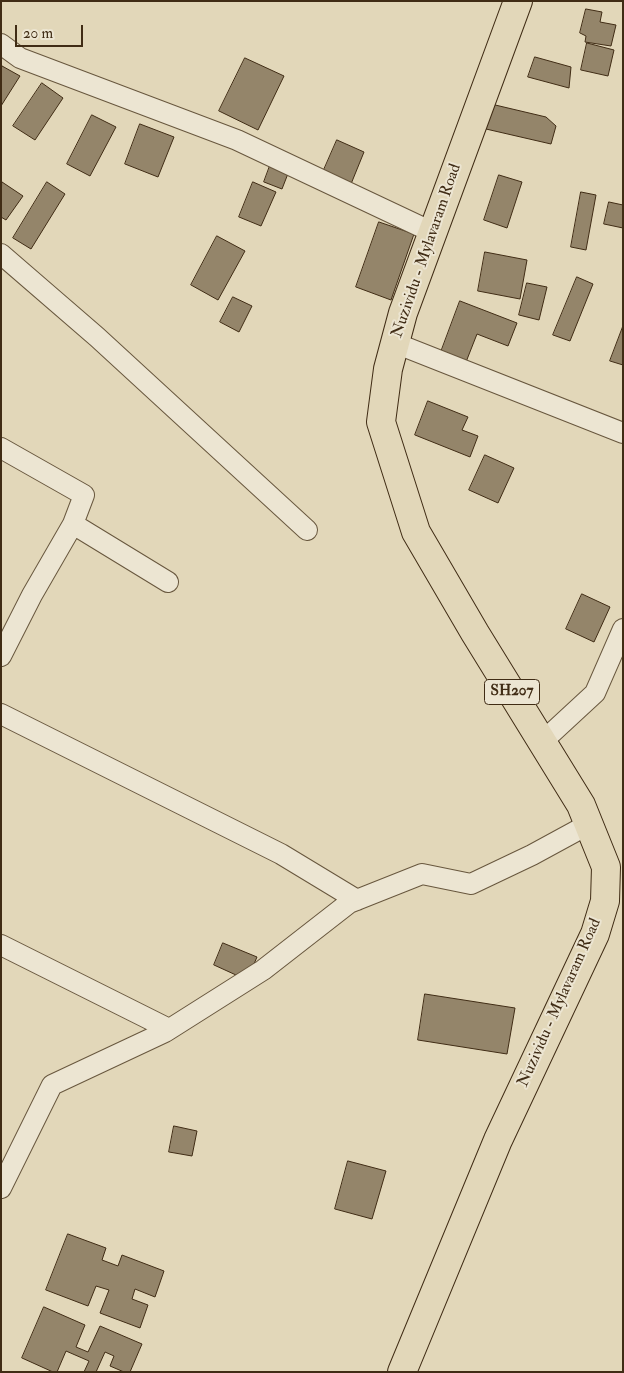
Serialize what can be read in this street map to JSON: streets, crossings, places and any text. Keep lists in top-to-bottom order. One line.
{"streets":{"main road":["Nuzividu - Mylavaram Road","SH207"]},"scale_bar":"20 m"}
